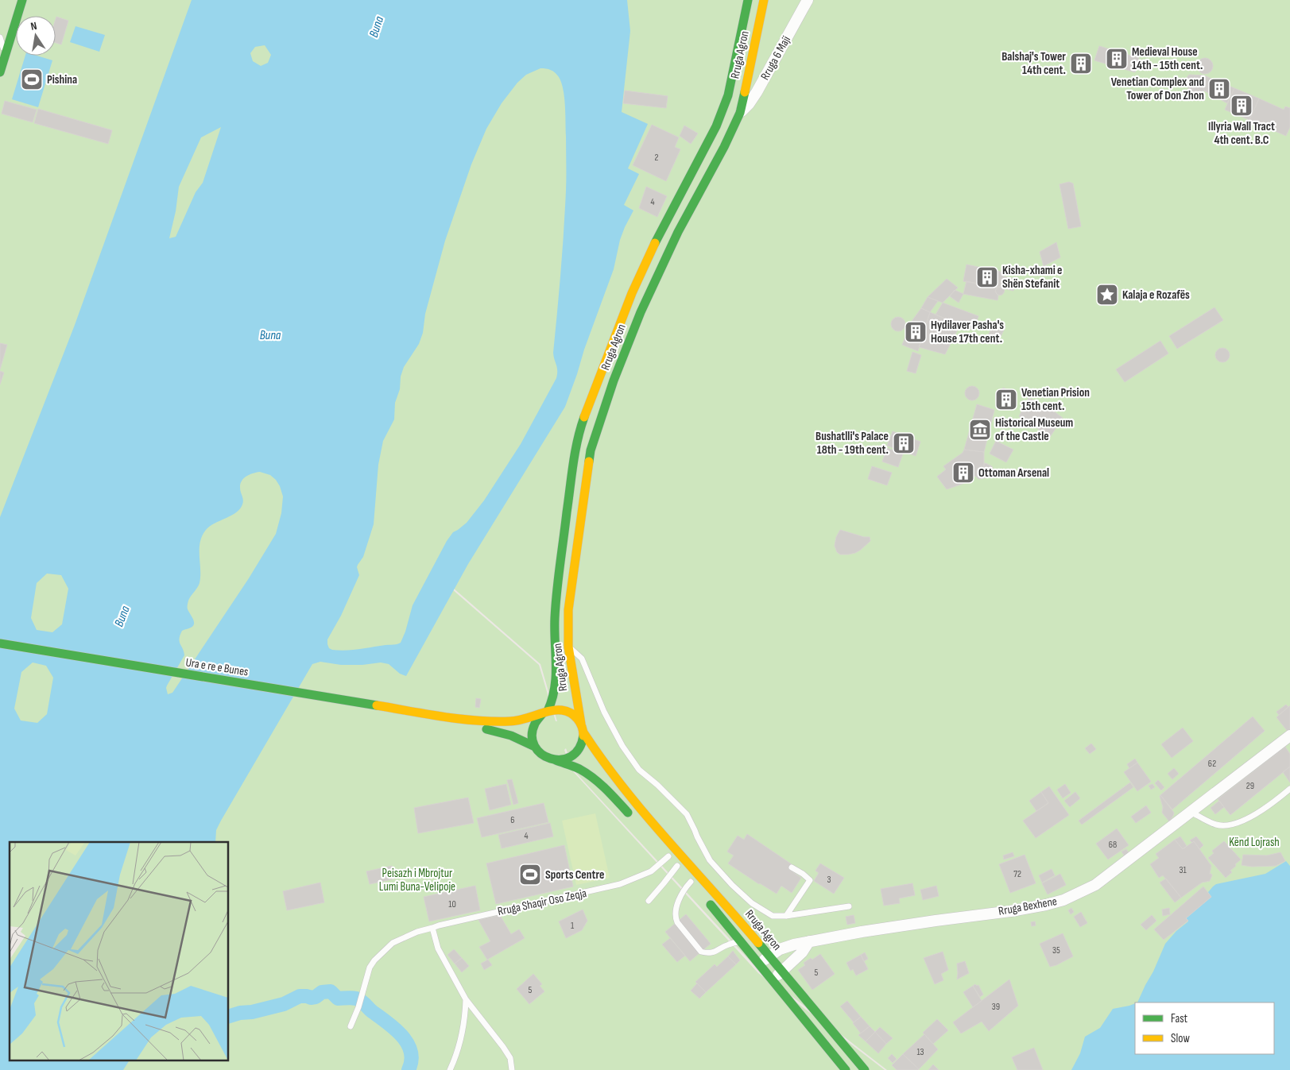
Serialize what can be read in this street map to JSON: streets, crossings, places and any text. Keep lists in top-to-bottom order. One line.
{"streets":{"main road":["Rruga Agron","Ura e re e Bunes"],"street":["Rruga 6 Maji","Rruga Bexhene"],"lane":["Rruga Shaqir Oso Zeqja"]},"crossings":[["Rruga Agron","Rruga 6 Maji"],["Rruga Agron","Rruga Bexhene"]],"water":["Buna"],"parks":["Kënd Lojrash","Peisazh i Mbrojtur Lumi Buna-Velipoje"],"places":{"building":["Medieval House 14th - 15th cent.","Balshaj's Tower 14th cent.","Venetian Complex and Tower of Don Zhon","Illyria Wall Tract 4th cent. B.C","Kisha-xhami e Shën Stefanit","Hydilaver Pasha's House 17th cent.","Venetian Prision 15th cent.","Bushatlli's Palace 18th - 19th cent.","Ottoman Arsenal"],"sports":["Pishina","Sports Centre"],"place":["Kalaja e Rozafës"],"museum":["Historical Museum of the Castle"]},"house_numbers":["2","4","62","29","6","4","68","31","72","3","10","1","35","5","5","39","13"],"legend":["Fast","Slow"],"north":"top"}
